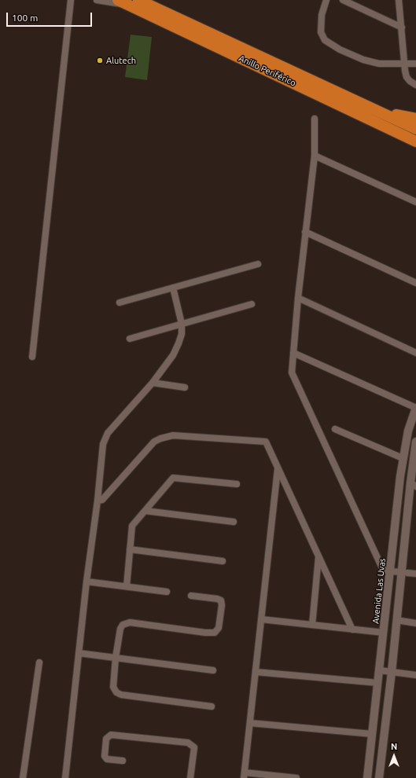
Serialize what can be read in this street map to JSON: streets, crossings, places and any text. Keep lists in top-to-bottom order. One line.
{"streets":{"highway":["Anillo Periférico"],"street":["Avenida Las Uvas"]},"places":["Alutech"],"scale_bar":"100 m","north":"top"}
